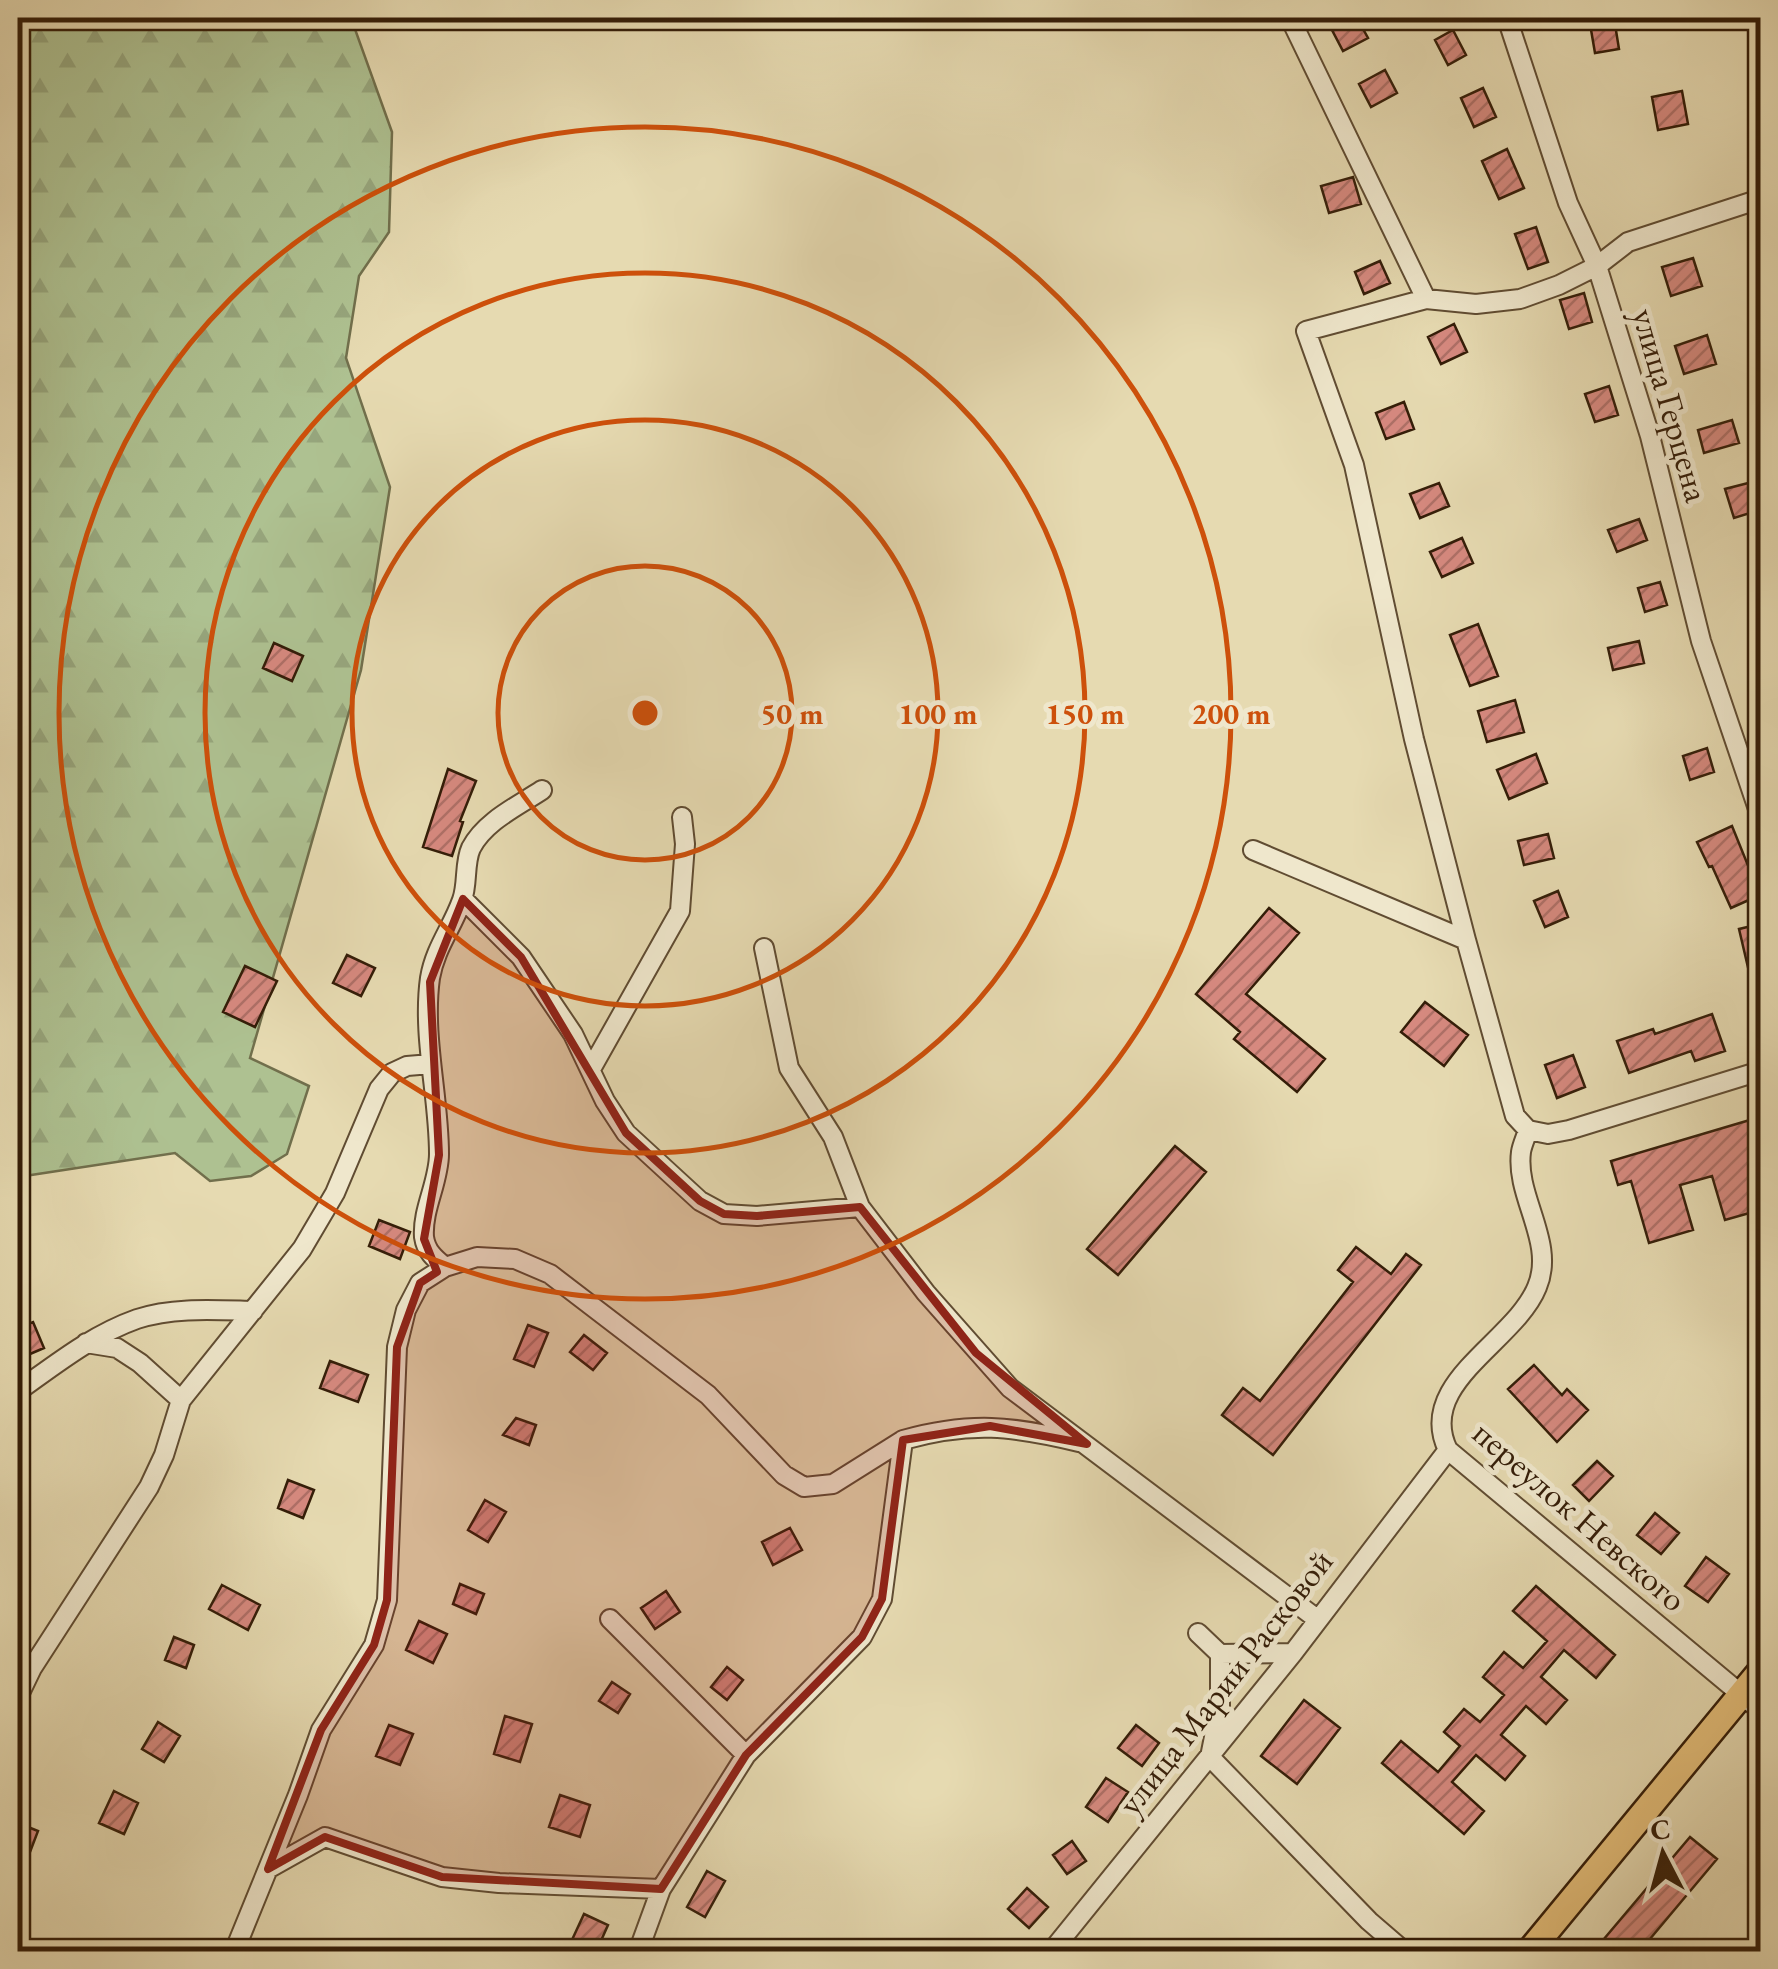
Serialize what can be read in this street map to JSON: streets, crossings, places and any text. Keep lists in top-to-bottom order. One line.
{"streets":{"street":["улица Герцена","переулок Невского","улица Марии Расковой"]},"crossings":[["переулок Невского","улица Марии Расковой"]],"north":"top","rings":["50 m","100 m","150 m","200 m"]}
